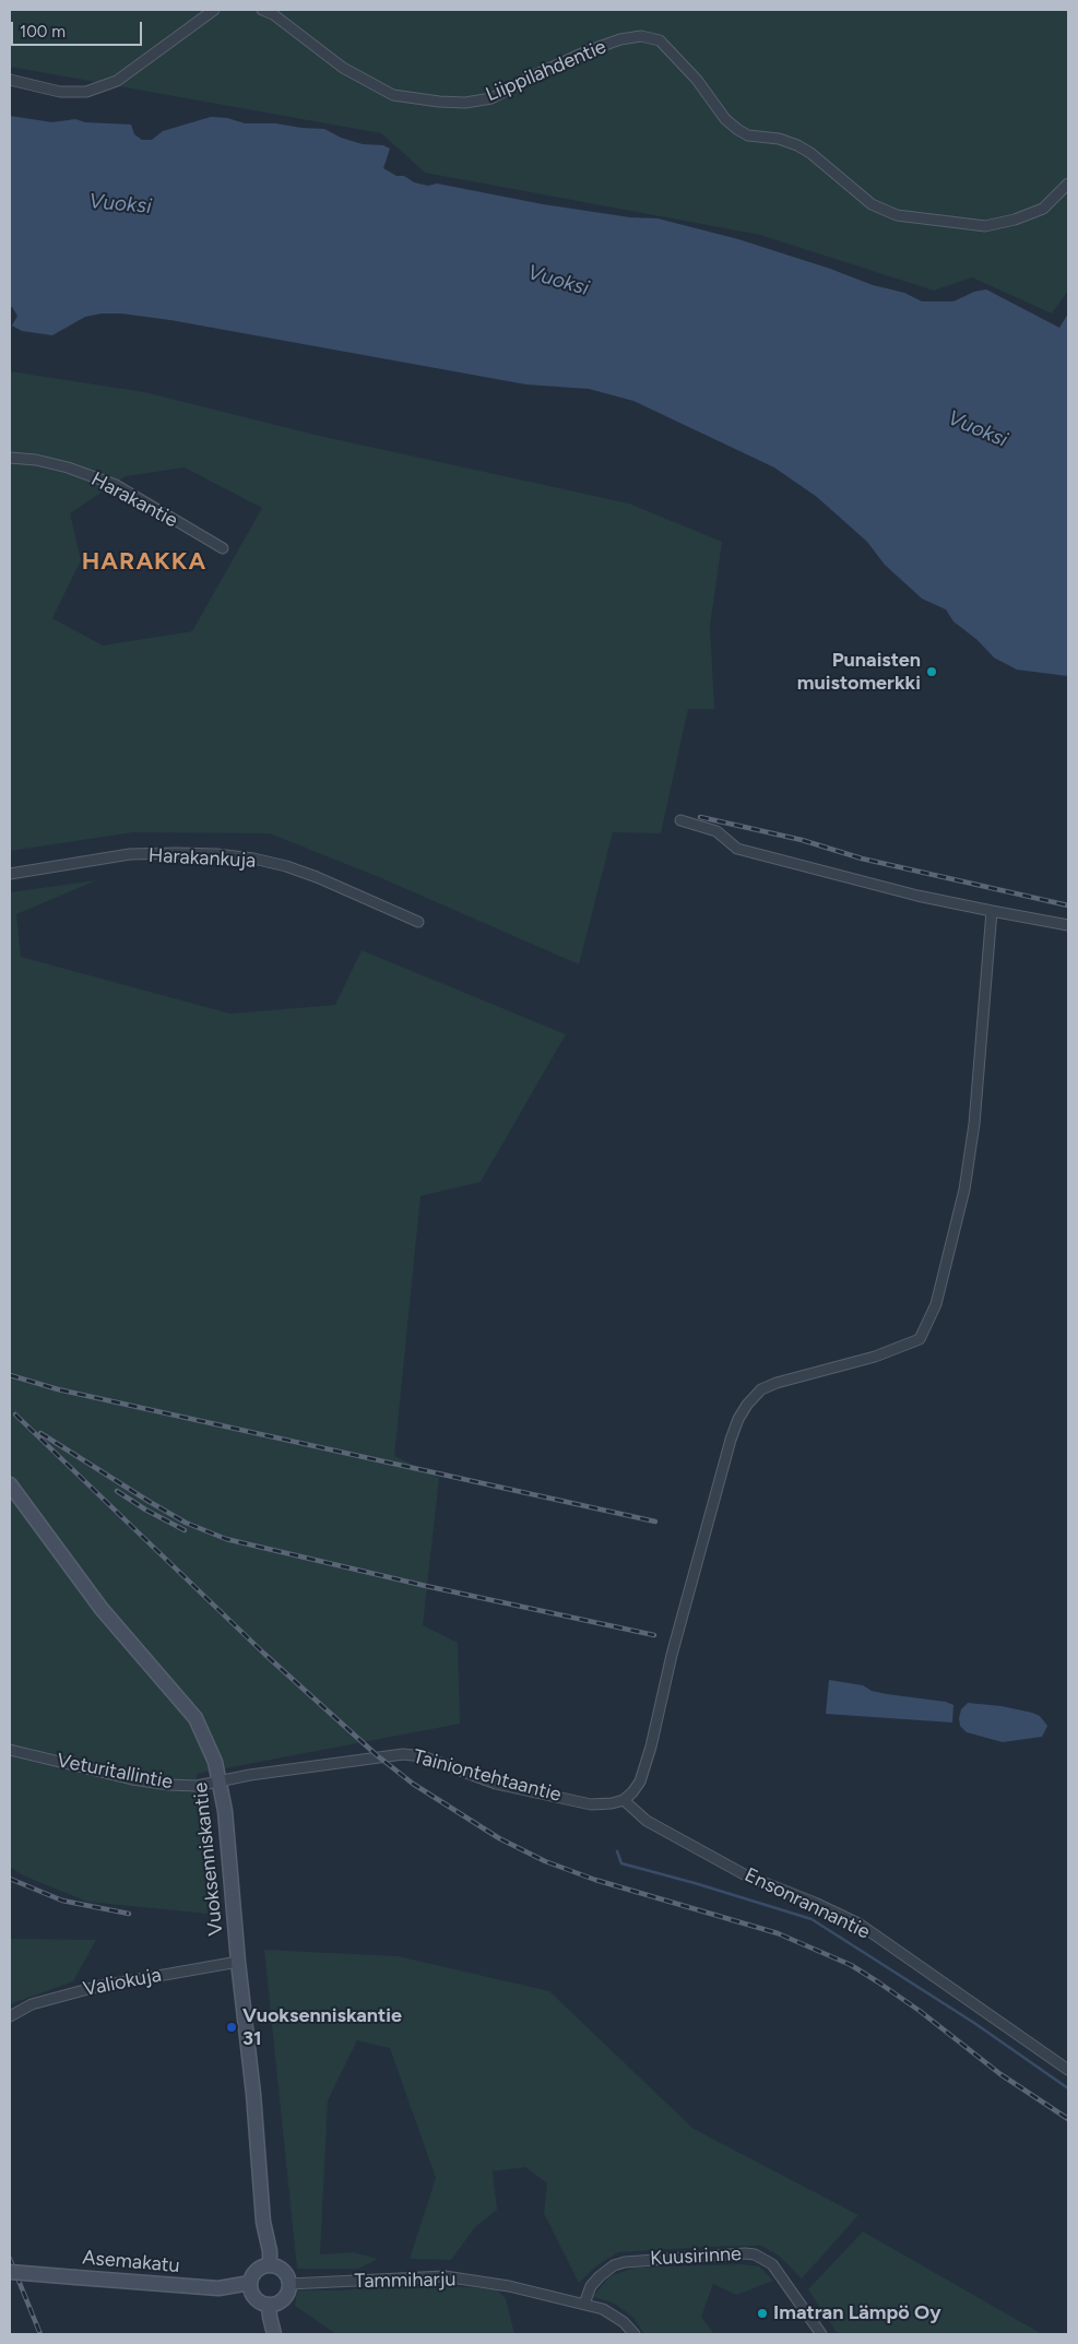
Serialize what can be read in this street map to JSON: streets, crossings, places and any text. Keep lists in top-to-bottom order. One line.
{"streets":{"street":["Liippilahdentie","Harakantie","Harakankuja","Veturitallintie","Tainiontehtaantie","Vuoksenniskantie","Ensonrannantie","Valiokuja","Kuusirinne","Asemakatu","Tammiharju"]},"crossings":[["Veturitallintie","Tainiontehtaantie"],["Veturitallintie","Vuoksenniskantie"],["Tainiontehtaantie","Vuoksenniskantie"],["Tainiontehtaantie","Ensonrannantie"],["Vuoksenniskantie","Valiokuja"],["Vuoksenniskantie","Asemakatu"],["Vuoksenniskantie","Tammiharju"],["Kuusirinne","Tammiharju"],["Asemakatu","Tammiharju"]],"districts":["HARAKKA"],"water":["Vuoksi"],"places":["Punaisten muistomerkki","Vuoksenniskantie 31","Imatran Lämpö Oy"],"scale_bar":"100 m"}
